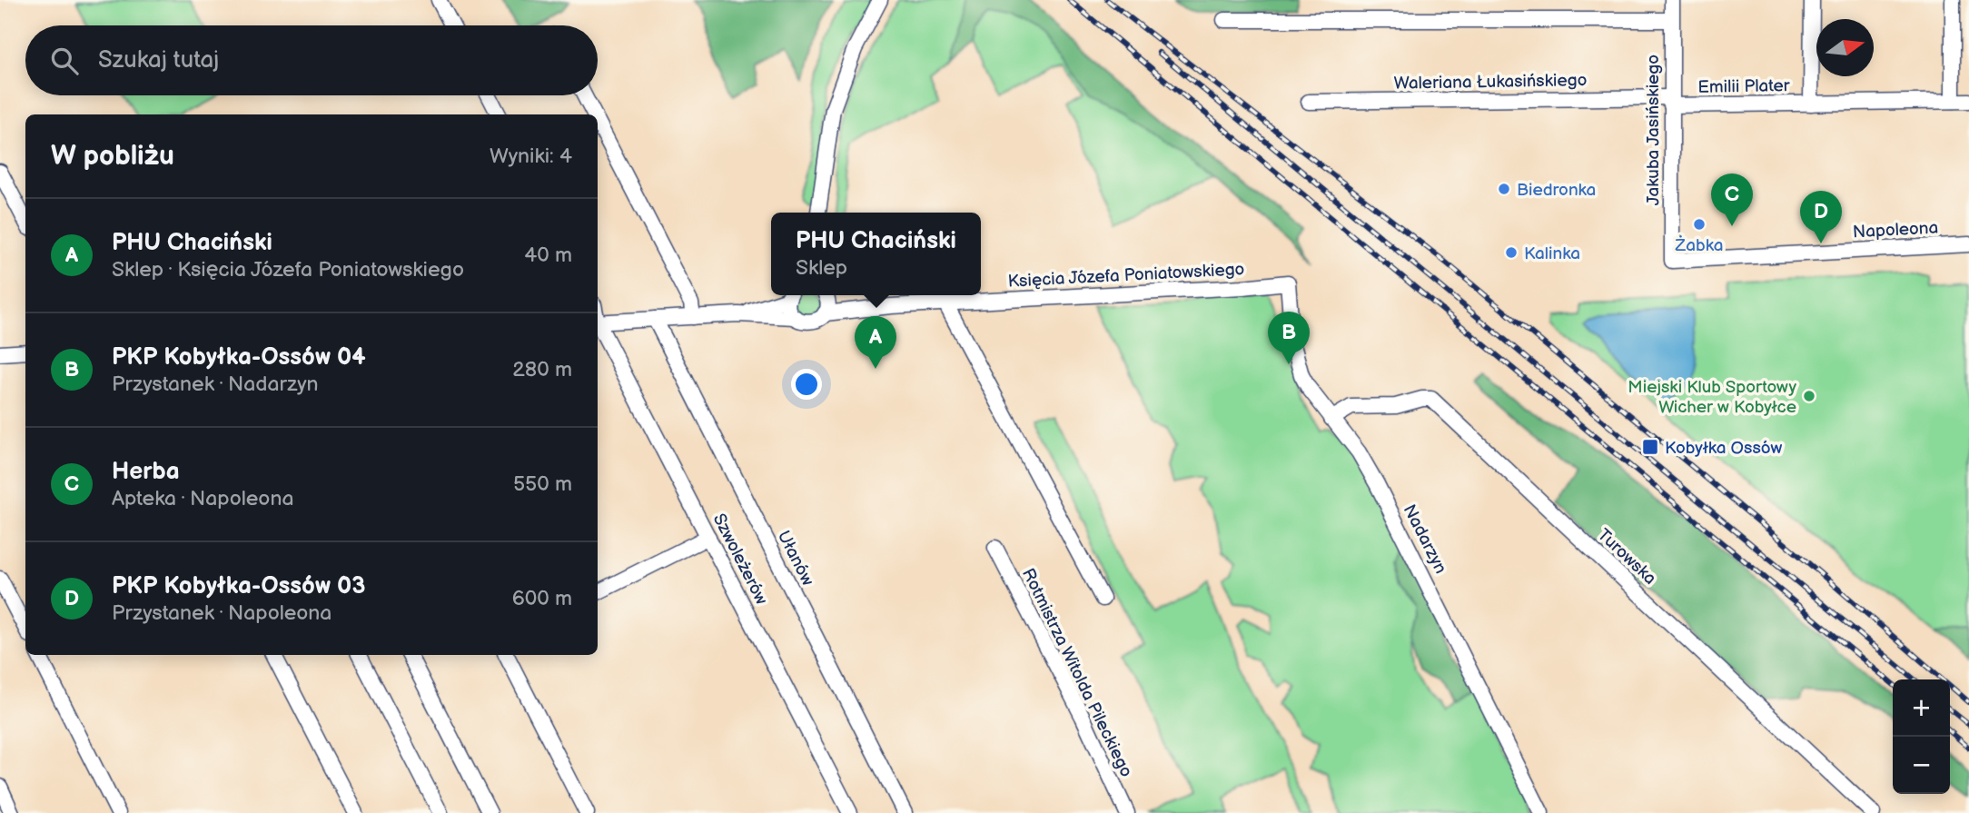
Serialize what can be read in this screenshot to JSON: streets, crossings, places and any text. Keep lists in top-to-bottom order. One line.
{"streets":{"street":["Waleriana Łukasińskiego","Emilii Plater","Jakuba Jasińskiego","Napoleona","Księcia Józefa Poniatowskiego","Nadarzyn","Turowska","Ułanów","Szwoleżerów","Rotmistrza Witolda Pileckiego"]},"crossings":[["Waleriana Łukasińskiego","Emilii Plater"],["Waleriana Łukasińskiego","Jakuba Jasińskiego"],["Emilii Plater","Jakuba Jasińskiego"],["Jakuba Jasińskiego","Napoleona"],["Księcia Józefa Poniatowskiego","Nadarzyn"],["Nadarzyn","Turowska"]],"places":{"other":["Biedronka","Żabka","Kalinka","Miejski Klub Sportowy Wicher w Kobyłce"],"transit":["Kobyłka Ossów"]},"north":"right","page":{"search":"Szukaj tutaj","heading":["W pobliżu","Wyniki: 4"],"pins":["C","D","B","A"],"list":[{"mark":"A","name":"PHU Chaciński","note":"Sklep · Księcia Józefa Poniatowskiego","value":"40 m"},{"mark":"B","name":"PKP Kobyłka-Ossów 04","note":"Przystanek · Nadarzyn","value":"280 m"},{"mark":"C","name":"Herba","note":"Apteka · Napoleona","value":"550 m"},{"mark":"D","name":"PKP Kobyłka-Ossów 03","note":"Przystanek · Napoleona","value":"600 m"}],"popup":["PHU Chaciński","Sklep"],"map_buttons":["+","−"]}}
